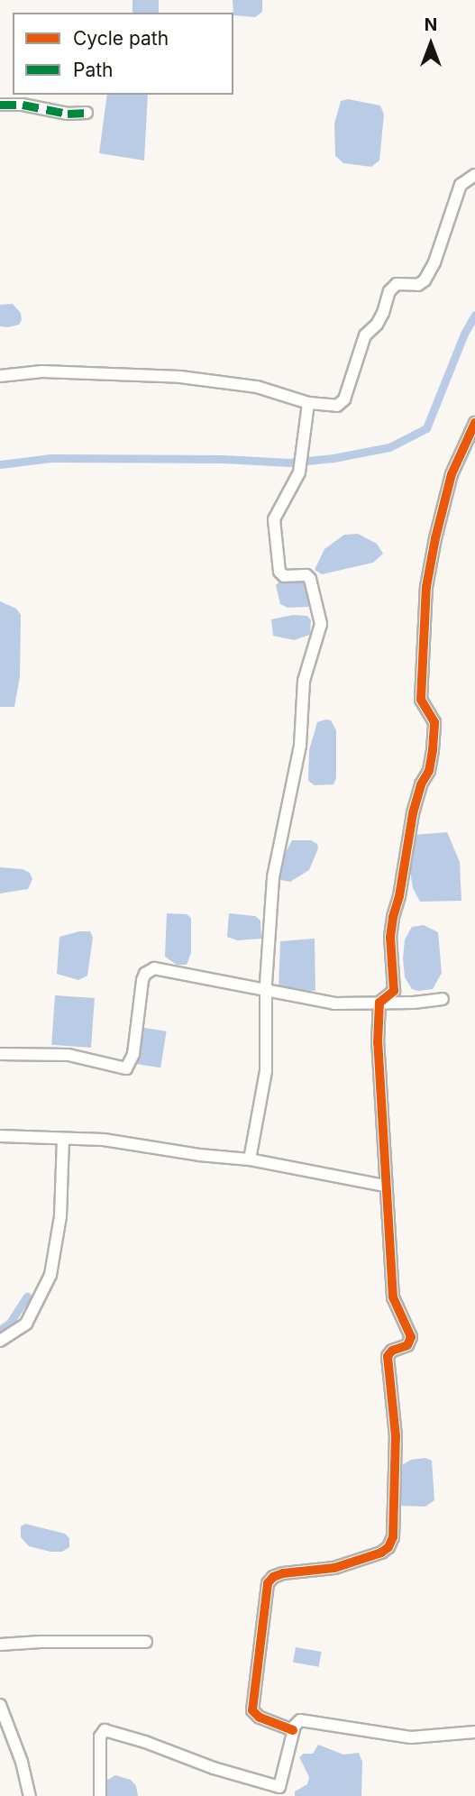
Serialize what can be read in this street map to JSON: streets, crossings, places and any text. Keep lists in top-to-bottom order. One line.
{"legend":["Cycle path","Path"],"north":"top"}
